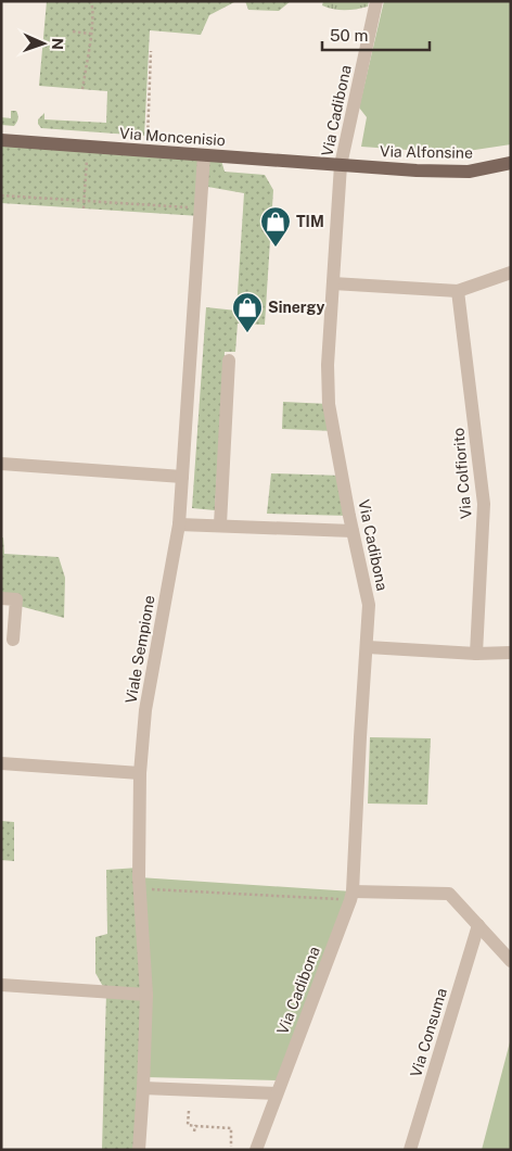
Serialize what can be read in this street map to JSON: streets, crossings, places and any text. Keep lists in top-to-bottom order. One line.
{"streets":{"main road":["Via Moncenisio","Via Alfonsine"],"street":["Via Cadibona","Via Colfiorito","Viale Sempione","Via Consuma"]},"crossings":[["Via Cadibona","Via Moncenisio"],["Via Cadibona","Via Alfonsine"],["Via Moncenisio","Via Alfonsine"],["Via Moncenisio","Viale Sempione"]],"places":{"shop":["TIM","Sinergy"]},"scale_bar":"50 m","north":"right"}
